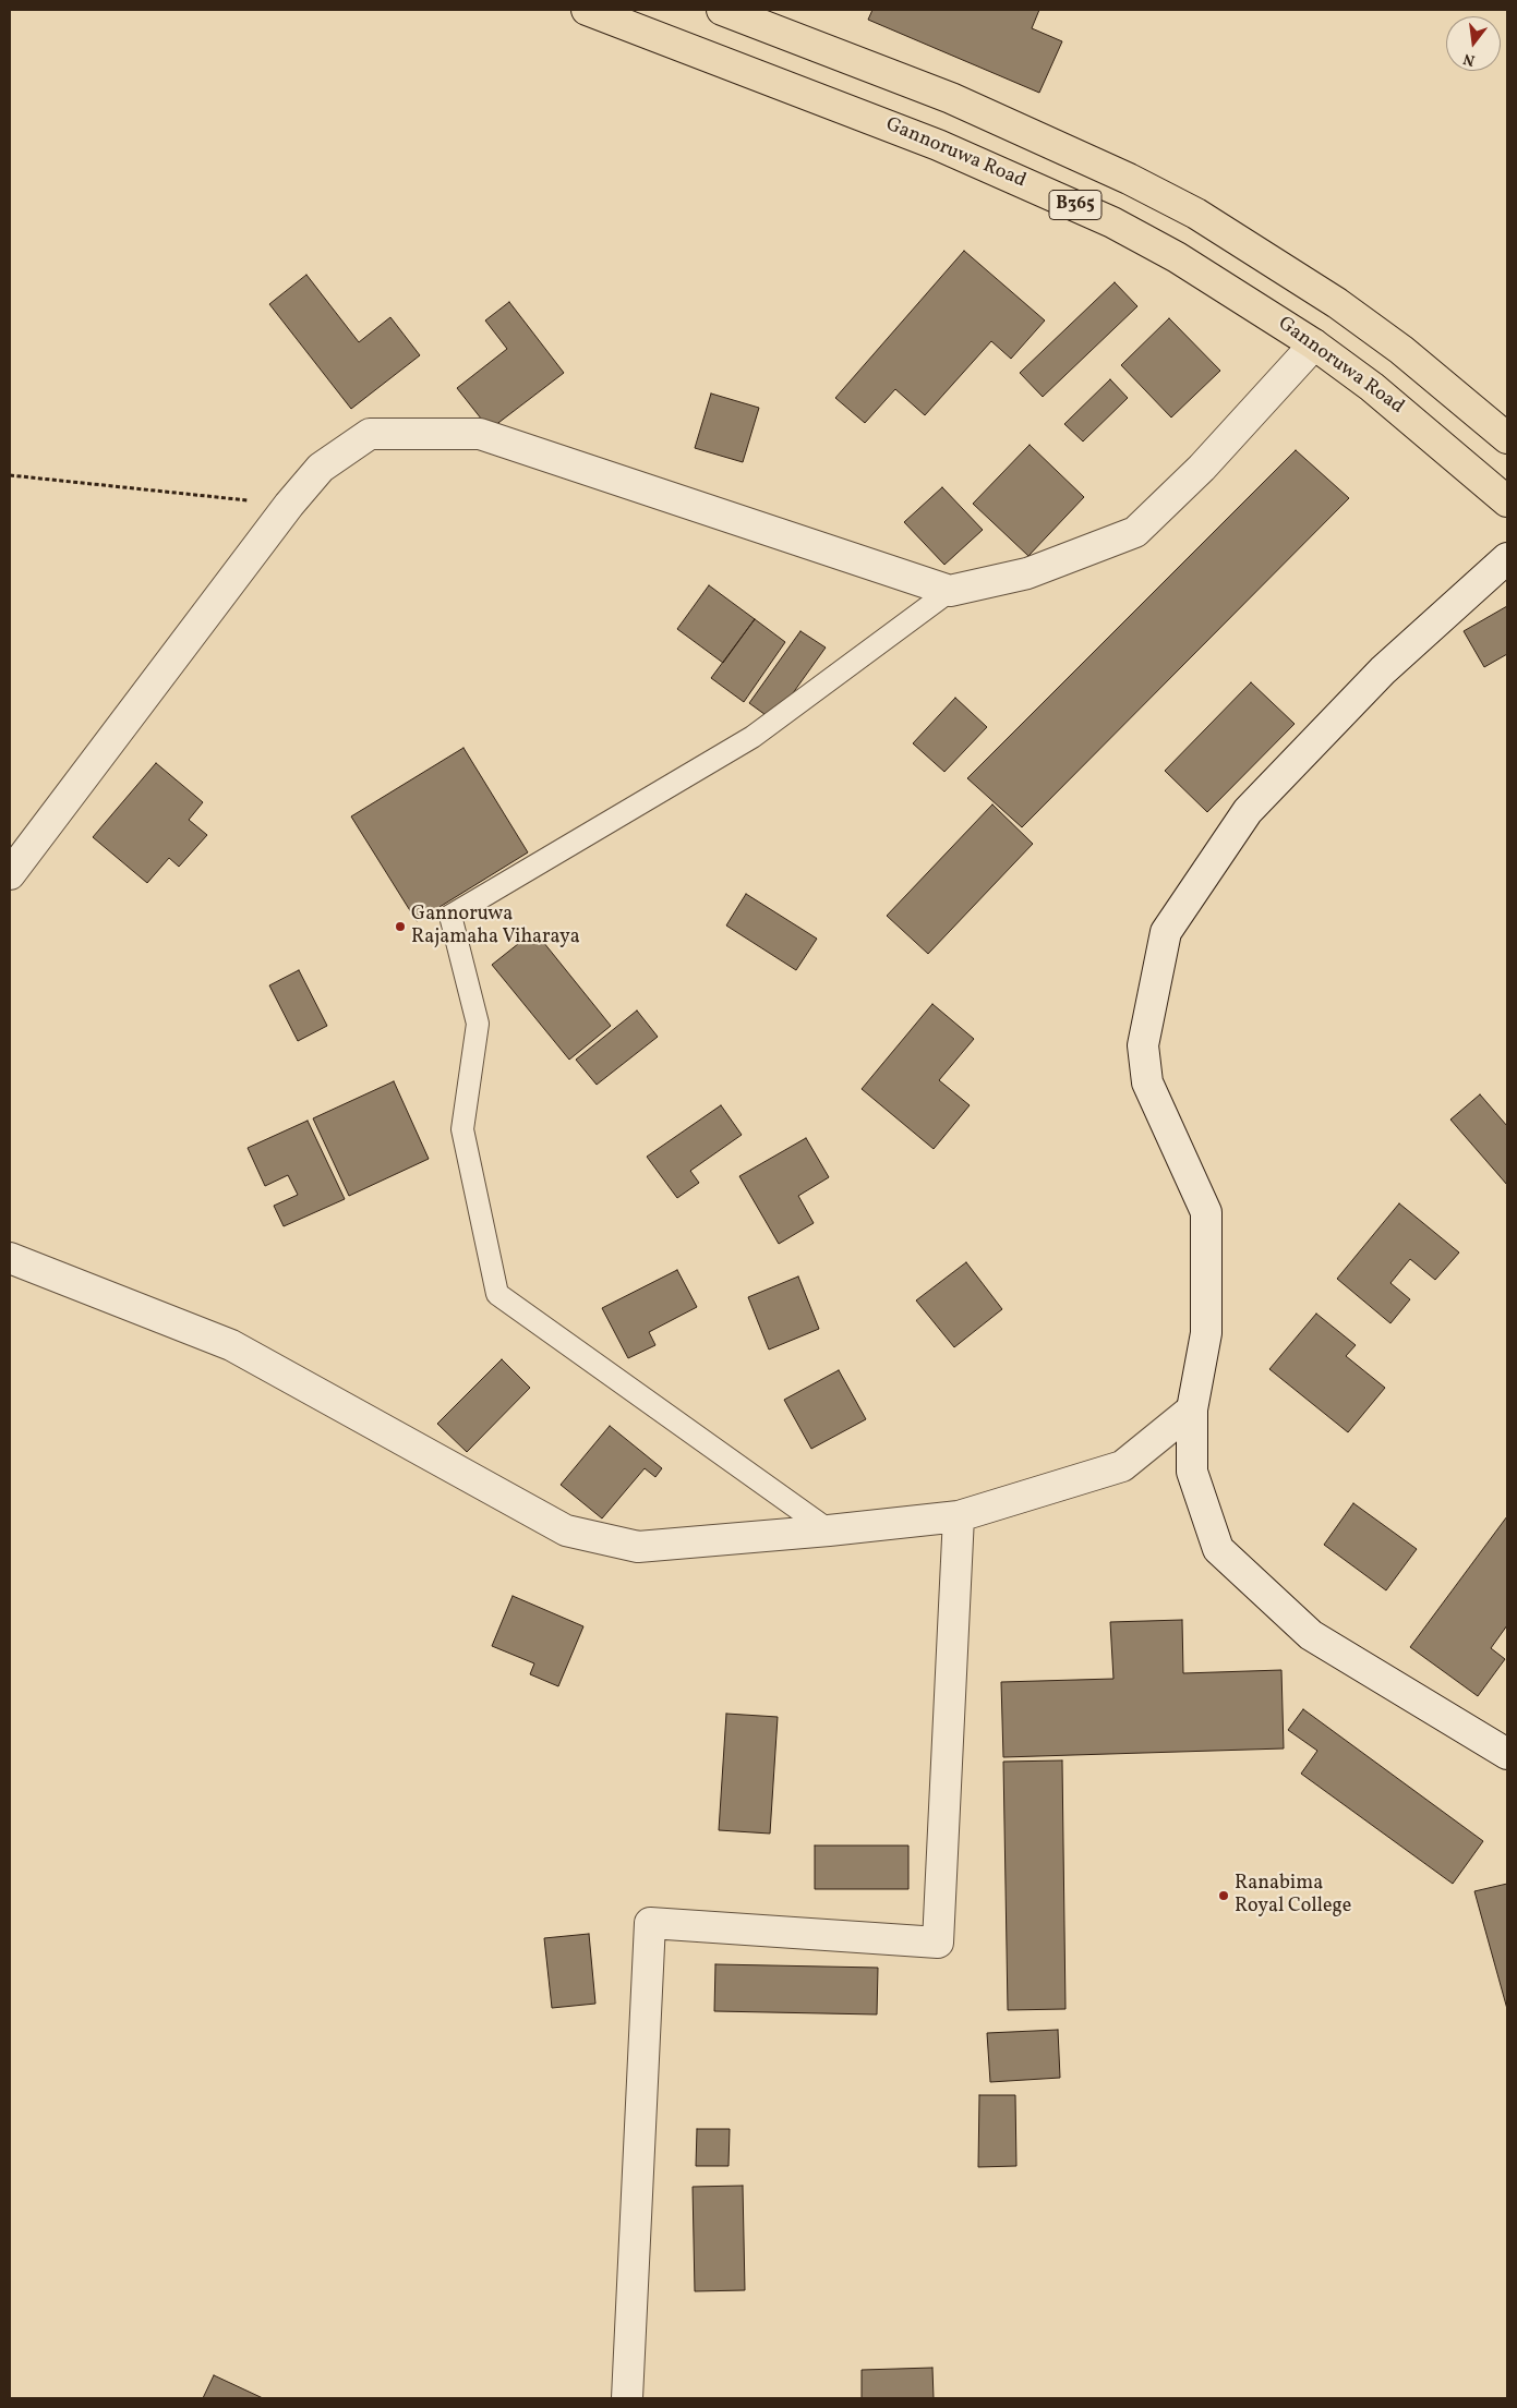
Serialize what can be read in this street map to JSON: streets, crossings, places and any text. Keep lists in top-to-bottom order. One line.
{"streets":{"main road":["Gannoruwa Road","B365"]},"places":["Gannoruwa Rajamaha Viharaya","Ranabima Royal College"],"north":"bottom"}
